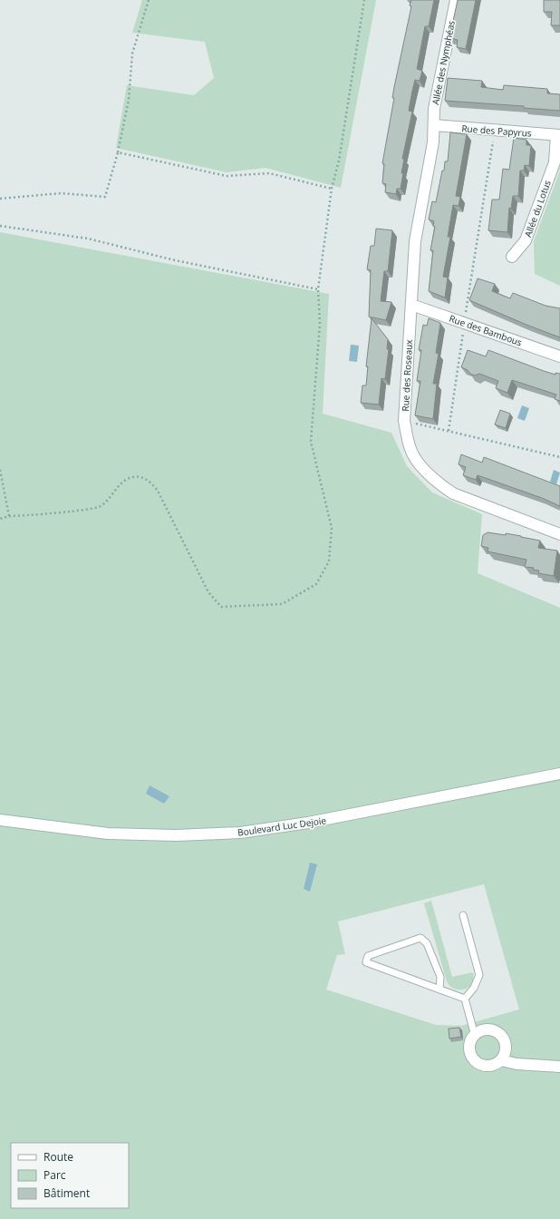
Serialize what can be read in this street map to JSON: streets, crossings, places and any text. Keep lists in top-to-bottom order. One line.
{"streets":{"street":["Allée des Nymphéas","Rue des Papyrus","Allée du Lotus","Rue des Bambous","Rue des Roseaux","Boulevard Luc Dejoie"]},"crossings":[["Allée des Nymphéas","Rue des Papyrus"],["Allée des Nymphéas","Rue des Roseaux"],["Rue des Papyrus","Allée du Lotus"],["Rue des Papyrus","Rue des Roseaux"],["Rue des Bambous","Rue des Roseaux"]],"legend":["Route","Parc","Bâtiment"]}
